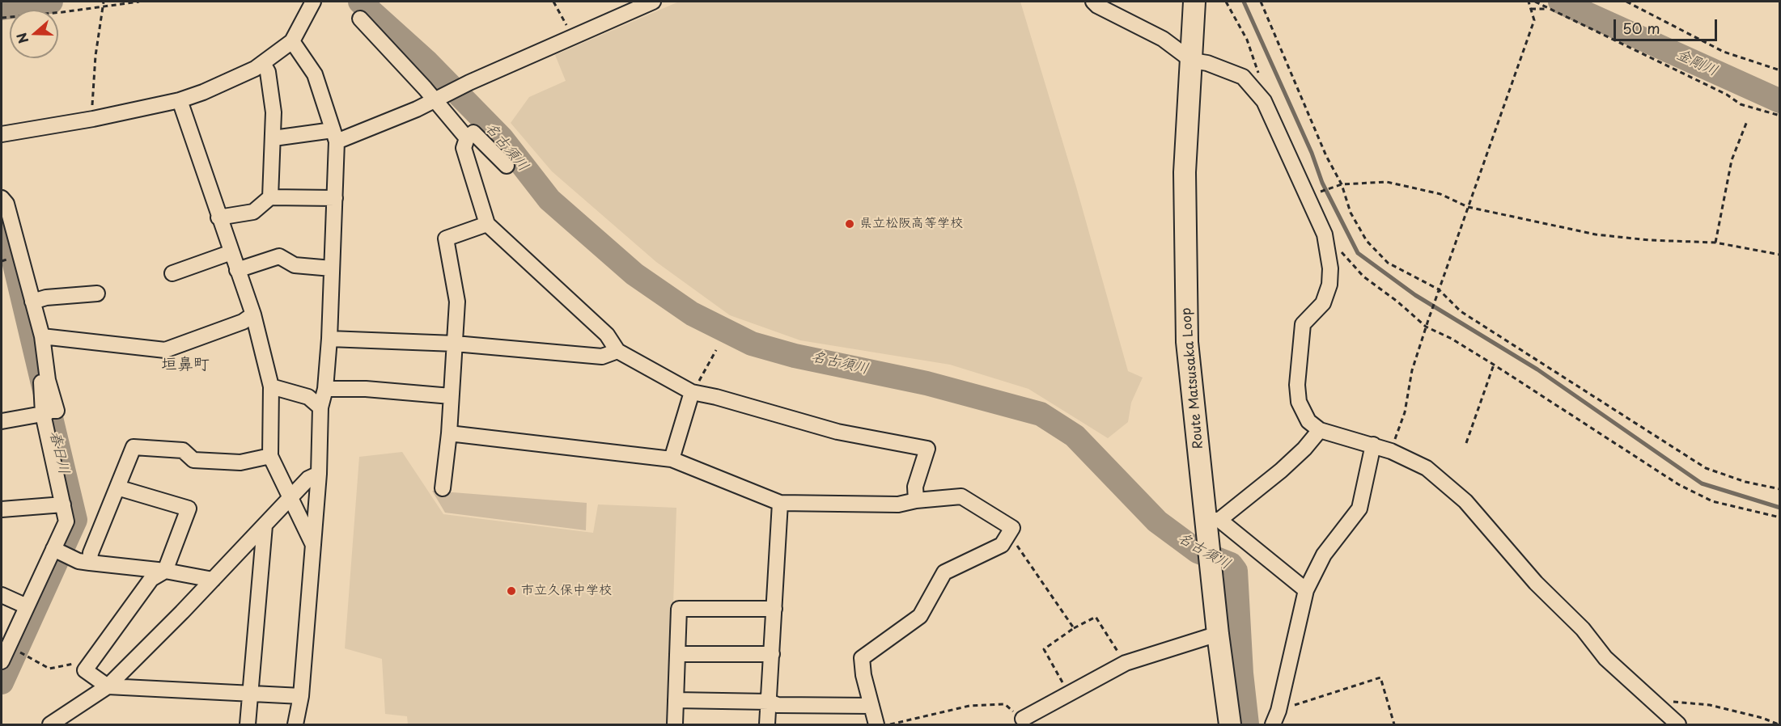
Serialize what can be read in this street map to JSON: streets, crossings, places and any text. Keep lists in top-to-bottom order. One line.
{"streets":{"main road":["Route Matsusaka Loop"]},"districts":["垣鼻町"],"water":["金剛川","名古須川","春日川"],"places":["県立松阪高等学校","市立久保中学校"],"scale_bar":"50 m","north":"left"}
